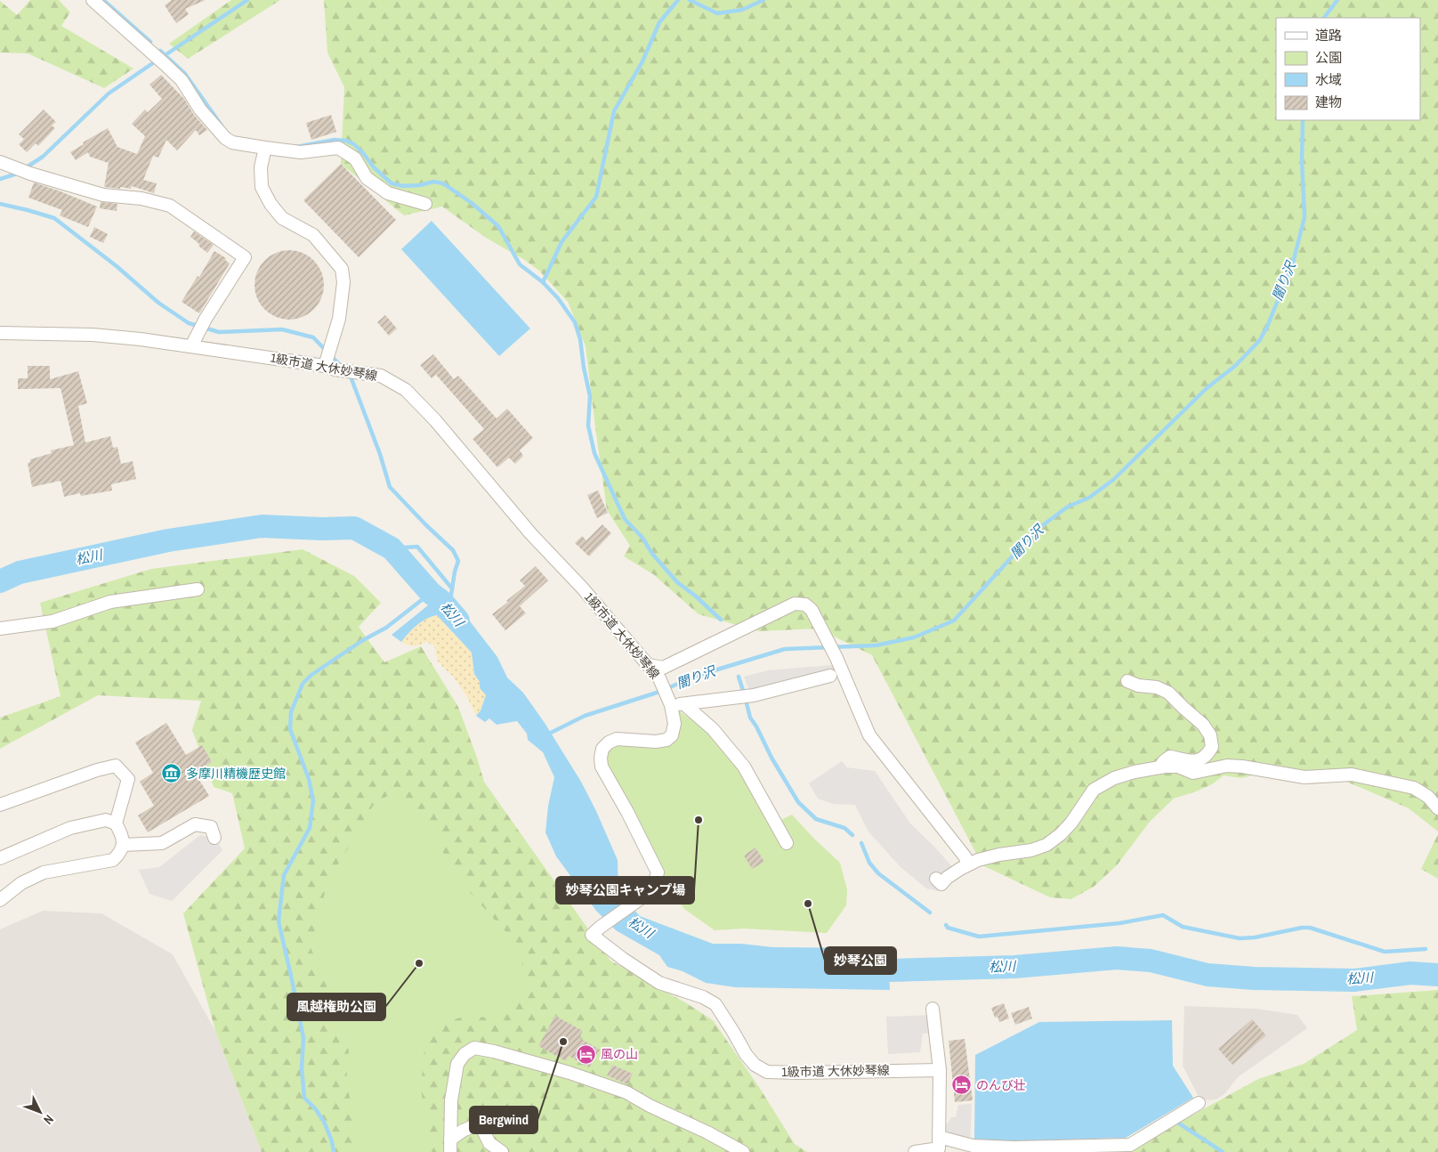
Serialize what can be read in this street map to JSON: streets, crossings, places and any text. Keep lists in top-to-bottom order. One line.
{"streets":{"street":["1級市道 大休妙琴線"]},"water":["闇り沢","松川"],"places":{"museum":["多摩川精機歴史館"],"other":["妙琴公園キャンプ場","妙琴公園","風越権助公園","Bergwind"],"hotel":["風の山","のんび壮"]},"legend":["道路","公園","水域","建物"],"north":"bottom right"}
